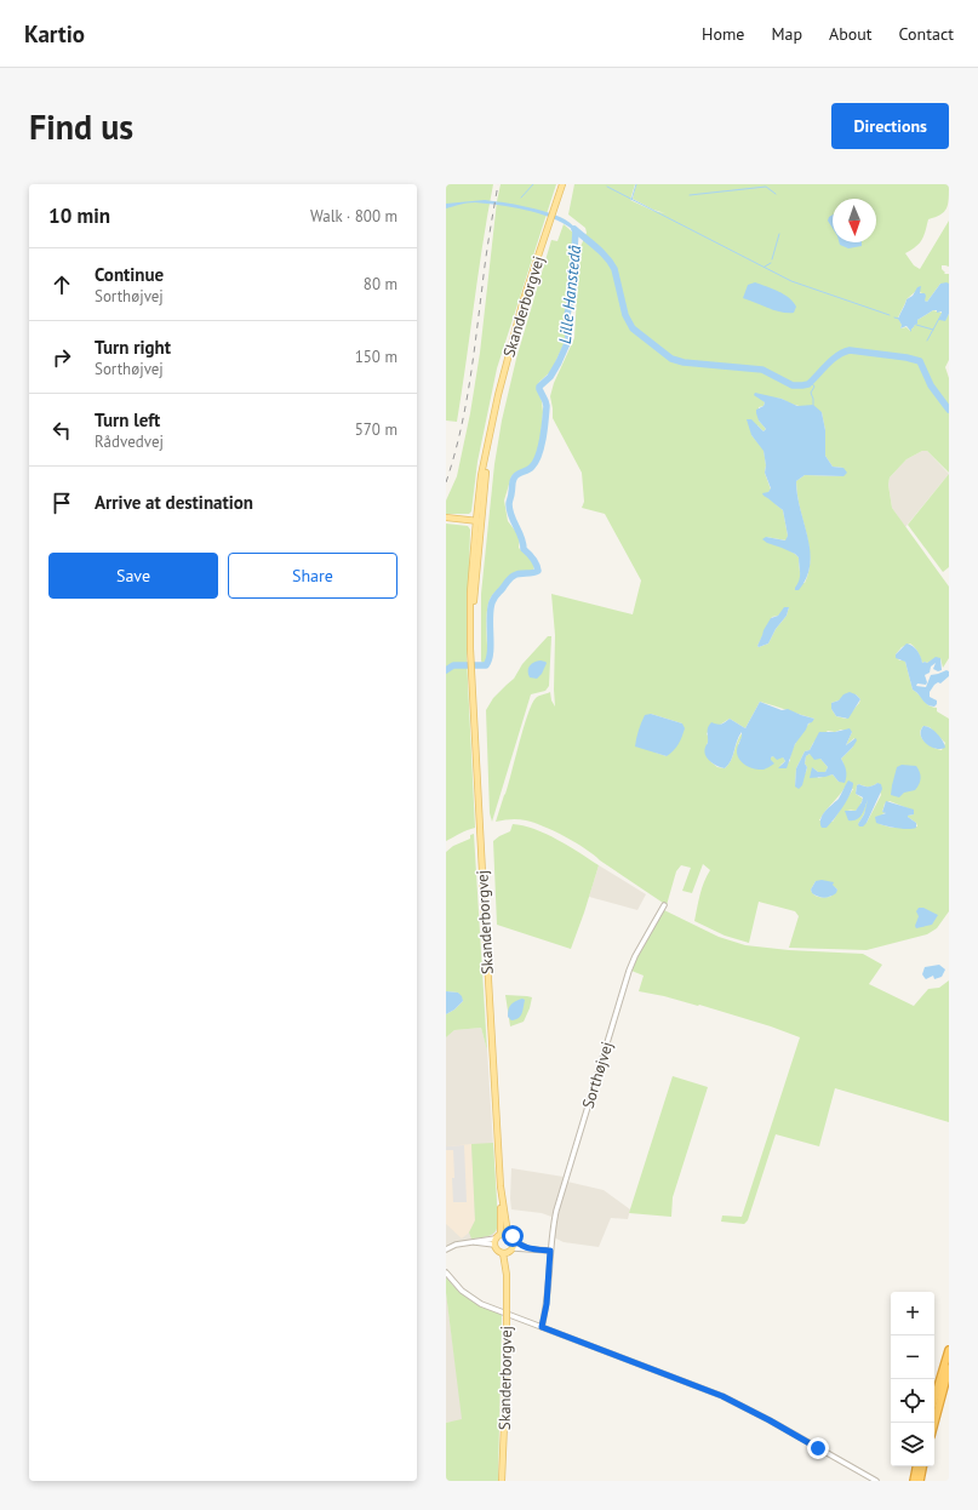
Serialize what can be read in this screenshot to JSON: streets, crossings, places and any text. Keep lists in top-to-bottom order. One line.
{"streets":{"main road":["Skanderborgvej"],"street":["Sorthøjvej"]},"water":["Lille Hanstedå"],"north":"bottom","page":{"header":"Kartio","nav":["Home","Map","About","Contact"],"buttons":["Directions",["Save","Share"]],"title":"Find us","heading":["10 min","Walk · 800 m"],"list":[["Continue","Sorthøjvej","80 m"],["Turn right","Sorthøjvej","150 m"],["Turn left","Rådvedvej","570 m"],"Arrive at destination"],"map_buttons":["+","−"]}}
